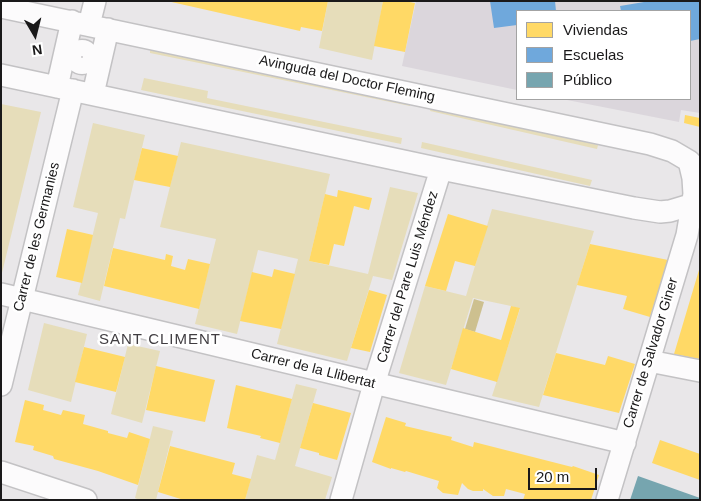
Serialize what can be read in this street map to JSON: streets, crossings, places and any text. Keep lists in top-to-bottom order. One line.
{"streets":{"street":["Avinguda del Doctor Fleming","Carrer de les Germanies","Carrer del Pare Luis Méndez","Carrer de Salvador Giner","Carrer de la Llibertat"]},"crossings":[["Avinguda del Doctor Fleming","Carrer de les Germanies"],["Avinguda del Doctor Fleming","Carrer de Salvador Giner"],["Carrer de les Germanies","Carrer de la Llibertat"],["Carrer del Pare Luis Méndez","Carrer de la Llibertat"],["Carrer de Salvador Giner","Carrer de la Llibertat"]],"districts":["SANT CLIMENT"],"legend":["Viviendas","Escuelas","Público"],"scale_bar":"20 m","north":"bottom"}
